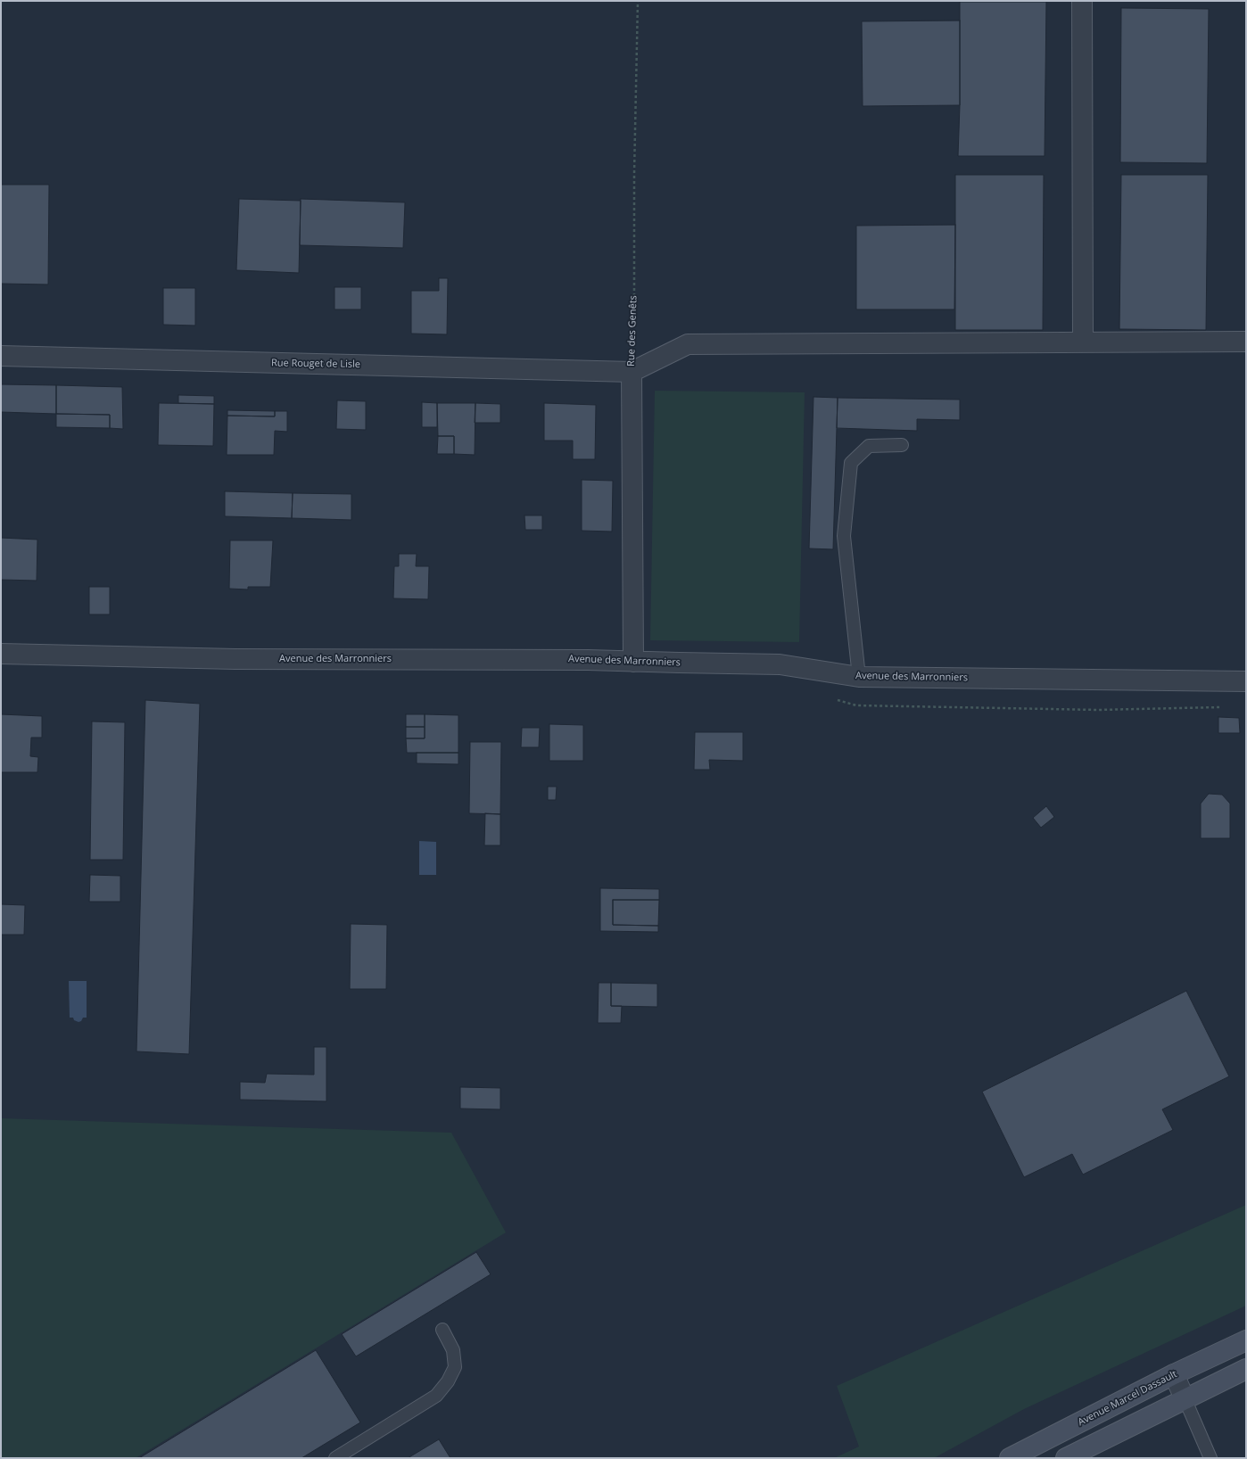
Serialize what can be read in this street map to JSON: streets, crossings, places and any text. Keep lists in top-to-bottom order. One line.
{"streets":{"main road":["Avenue Marcel Dassault"],"street":["Rue des Genêts","Rue Rouget de Lisle","Avenue des Marronniers"]},"crossings":[["Rue des Genêts","Rue Rouget de Lisle"],["Rue des Genêts","Avenue des Marronniers"]]}
